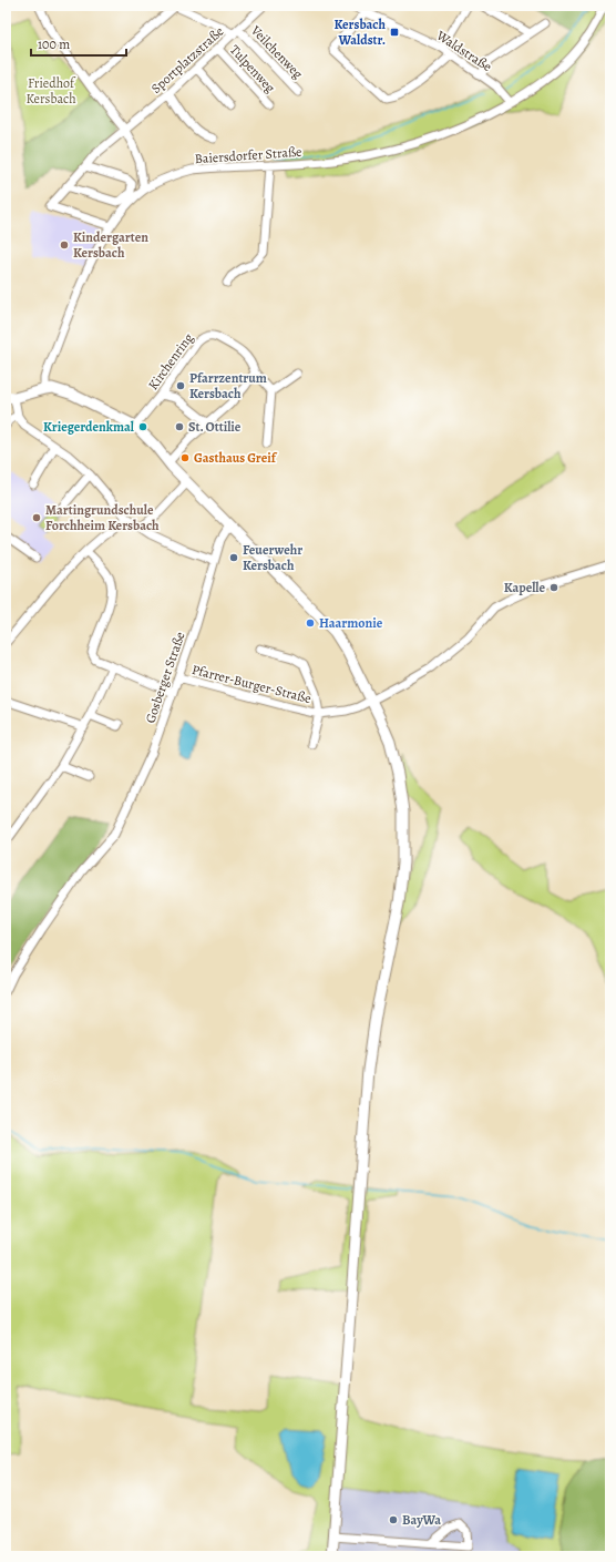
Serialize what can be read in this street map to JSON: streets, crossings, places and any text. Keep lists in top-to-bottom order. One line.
{"streets":{"street":["Waldstraße","Veilchenweg","Sportplatzstraße","Tulpenweg","Baiersdorfer Straße","Kirchenring","Gosberger Straße","Pfarrer-Burger-Straße"]},"crossings":[["Waldstraße","Baiersdorfer Straße"],["Veilchenweg","Sportplatzstraße"],["Sportplatzstraße","Tulpenweg"],["Sportplatzstraße","Baiersdorfer Straße"],["Gosberger Straße","Pfarrer-Burger-Straße"]],"parks":["Friedhof Kersbach"],"places":{"transit":["Kersbach Waldstr."],"other":["Kindergarten Kersbach","Pfarrzentrum Kersbach","Kriegerdenkmal","St. Ottilie","Gasthaus Greif","Martingrundschule Forchheim Kersbach","Feuerwehr Kersbach","Kapelle","Haarmonie","BayWa"]},"scale_bar":"100 m"}
